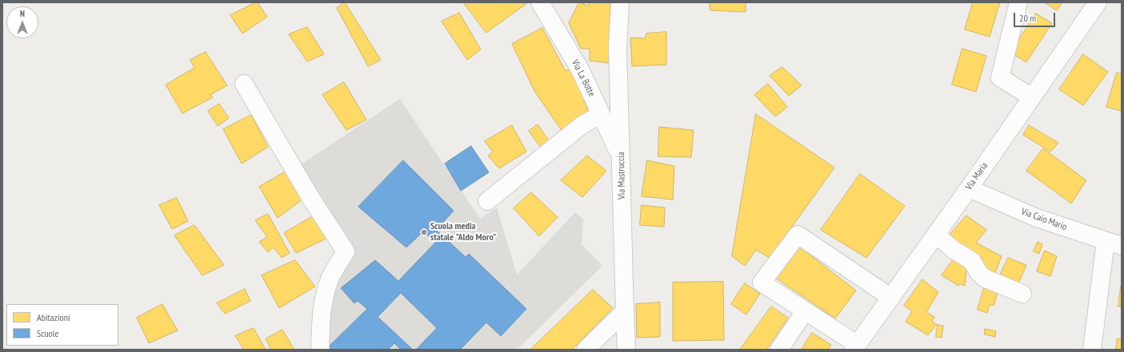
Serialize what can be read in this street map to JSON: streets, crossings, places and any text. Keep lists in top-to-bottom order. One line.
{"streets":{"street":["Via La Botte","Via Mastruccia","Via Maria","Via Caio Mario"]},"crossings":[["Via La Botte","Via Mastruccia"],["Via Maria","Via Caio Mario"]],"places":["Scuola media statale \"Aldo Moro\""],"legend":["Abitazioni","Scuole"],"scale_bar":"20 m","north":"top"}
